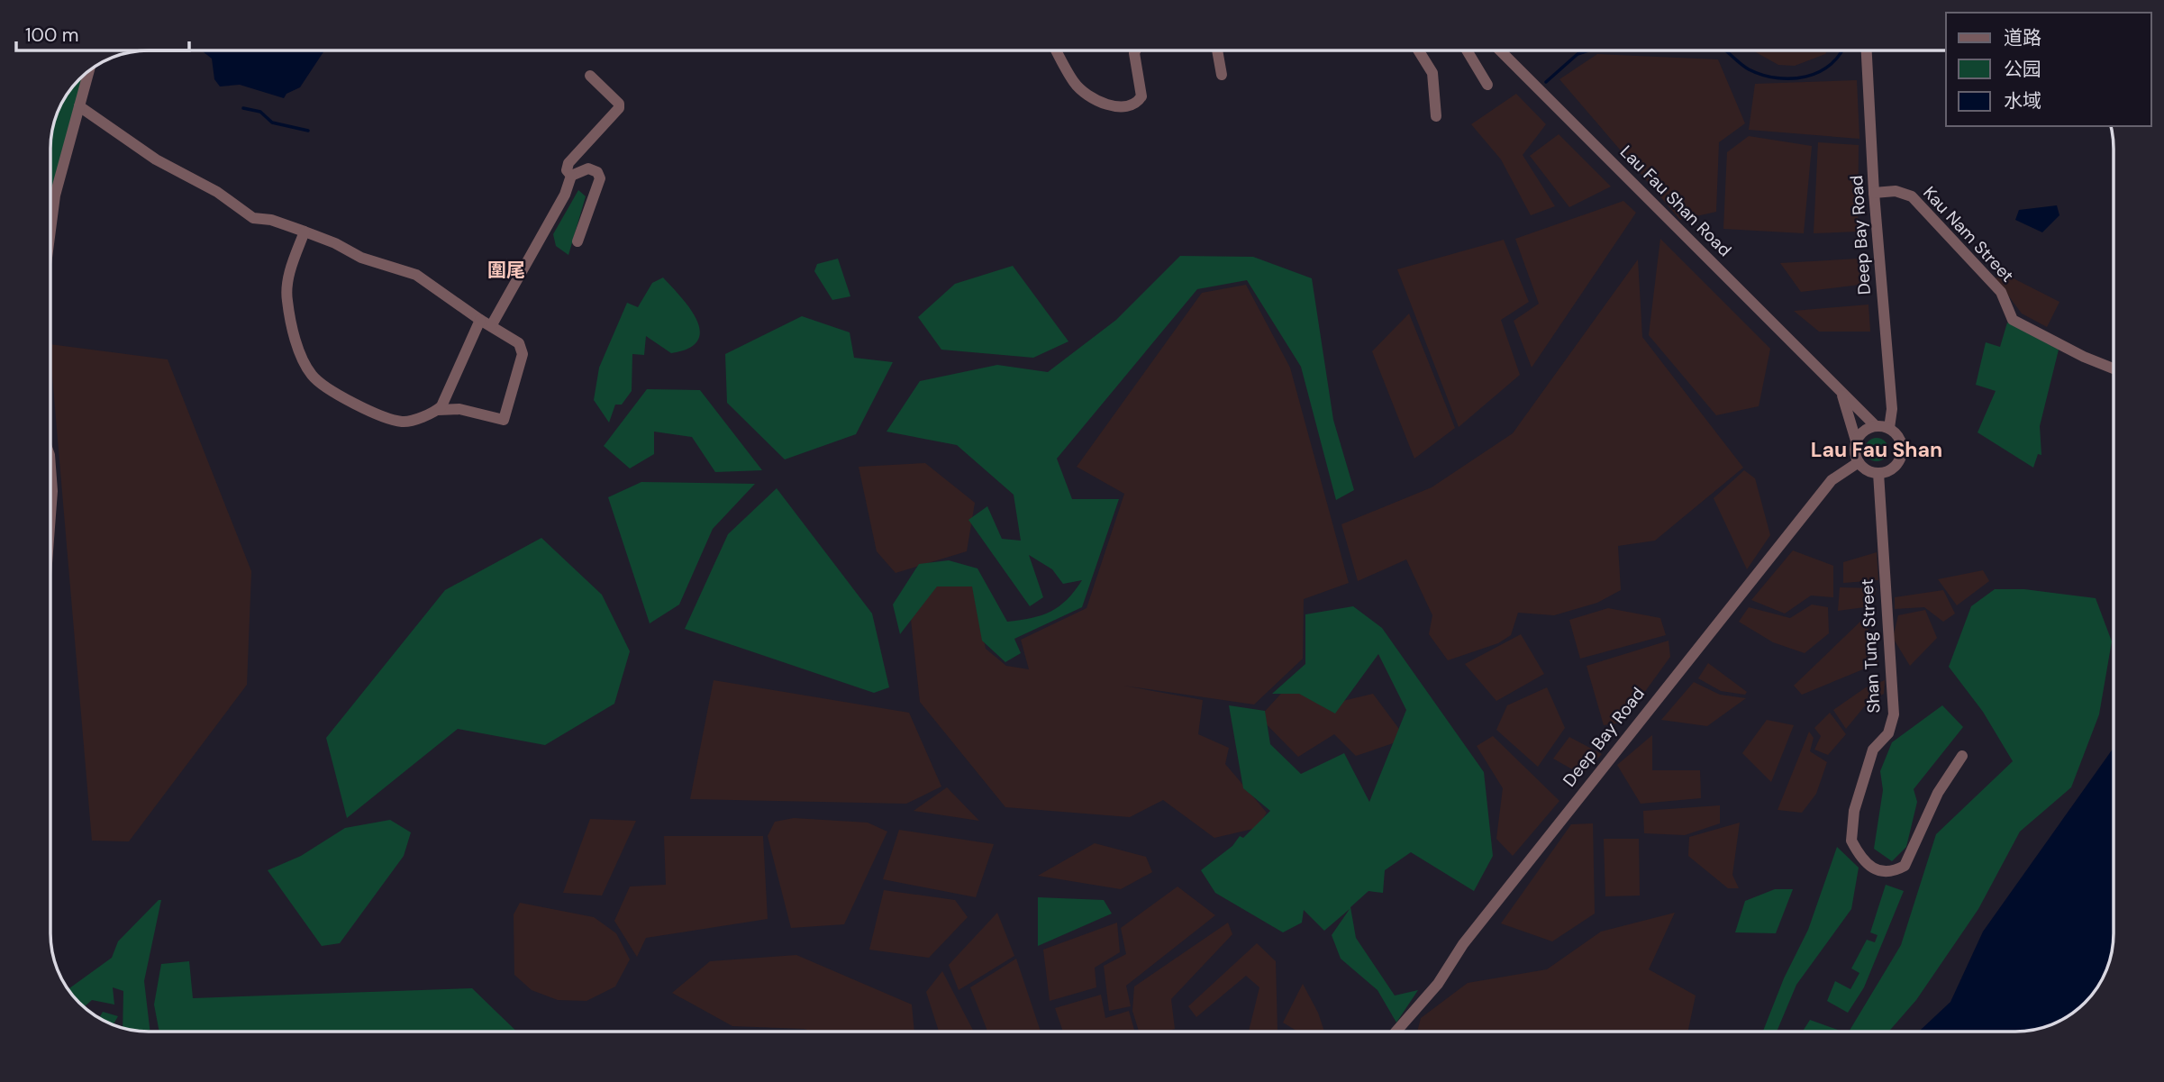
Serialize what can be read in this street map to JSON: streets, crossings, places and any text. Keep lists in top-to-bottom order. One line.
{"streets":{"street":["Lau Fau Shan Road","Kau Nam Street","Deep Bay Road","Shan Tung Street"]},"crossings":[["Lau Fau Shan Road","Deep Bay Road"],["Lau Fau Shan Road","Shan Tung Street"],["Kau Nam Street","Deep Bay Road"],["Deep Bay Road","Shan Tung Street"]],"districts":["圍尾","Lau Fau Shan"],"legend":["道路","公园","水域"],"scale_bar":"100 m"}
